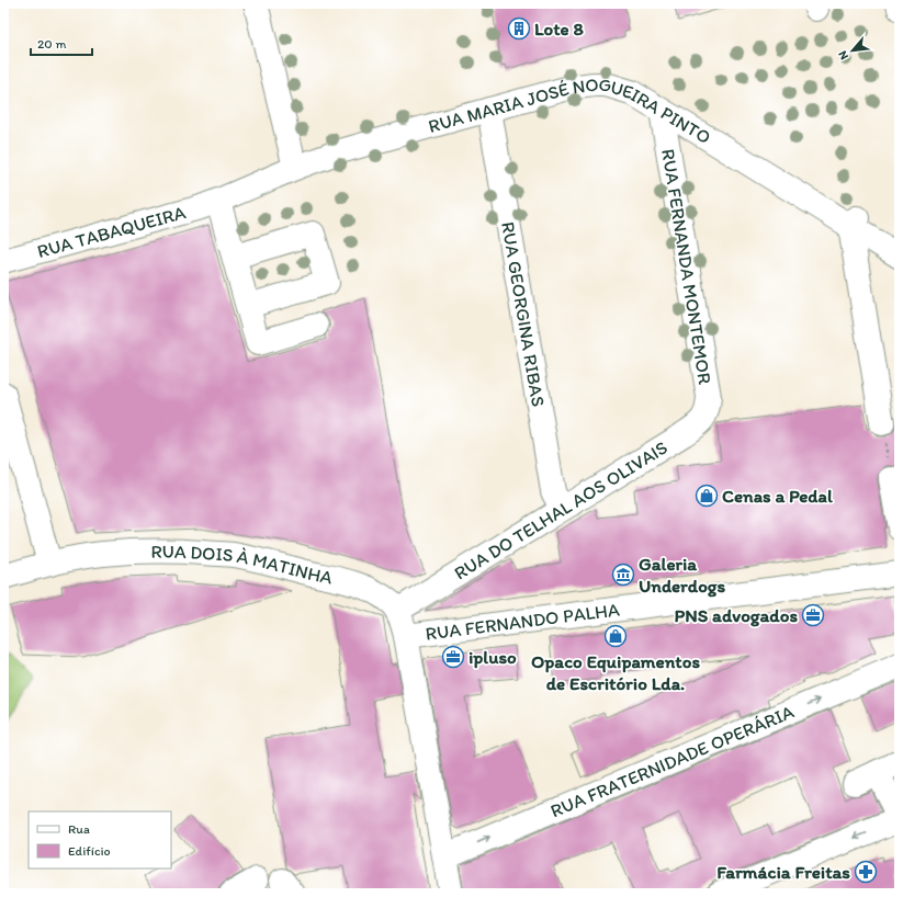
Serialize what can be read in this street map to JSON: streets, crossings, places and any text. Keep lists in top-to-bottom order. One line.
{"streets":{"street":["RUA MARIA JOSÉ NOGUEIRA PINTO","RUA TABAQUEIRA","RUA FERNANDA MONTEMOR","RUA GEORGINA RIBAS","RUA DO TELHAL AOS OLIVAIS","RUA DOIS À MATINHA","RUA FERNANDO PALHA","RUA FRATERNIDADE OPERÁRIA"]},"crossings":[["RUA MARIA JOSÉ NOGUEIRA PINTO","RUA TABAQUEIRA"],["RUA MARIA JOSÉ NOGUEIRA PINTO","RUA FERNANDA MONTEMOR"],["RUA MARIA JOSÉ NOGUEIRA PINTO","RUA GEORGINA RIBAS"],["RUA FERNANDA MONTEMOR","RUA DO TELHAL AOS OLIVAIS"],["RUA GEORGINA RIBAS","RUA DO TELHAL AOS OLIVAIS"],["RUA DO TELHAL AOS OLIVAIS","RUA DOIS À MATINHA"],["RUA DOIS À MATINHA","RUA FERNANDO PALHA"]],"places":{"building":["Lote 8"],"shop":["Cenas a Pedal","Opaco Equipamentos de Escritório Lda."],"museum":["Galeria Underdogs"],"office":["PNS advogados","ipluso"],"pharmacy":["Farmácia Freitas"]},"legend":["Rua","Edifício"],"scale_bar":"20 m","north":"bottom left"}
